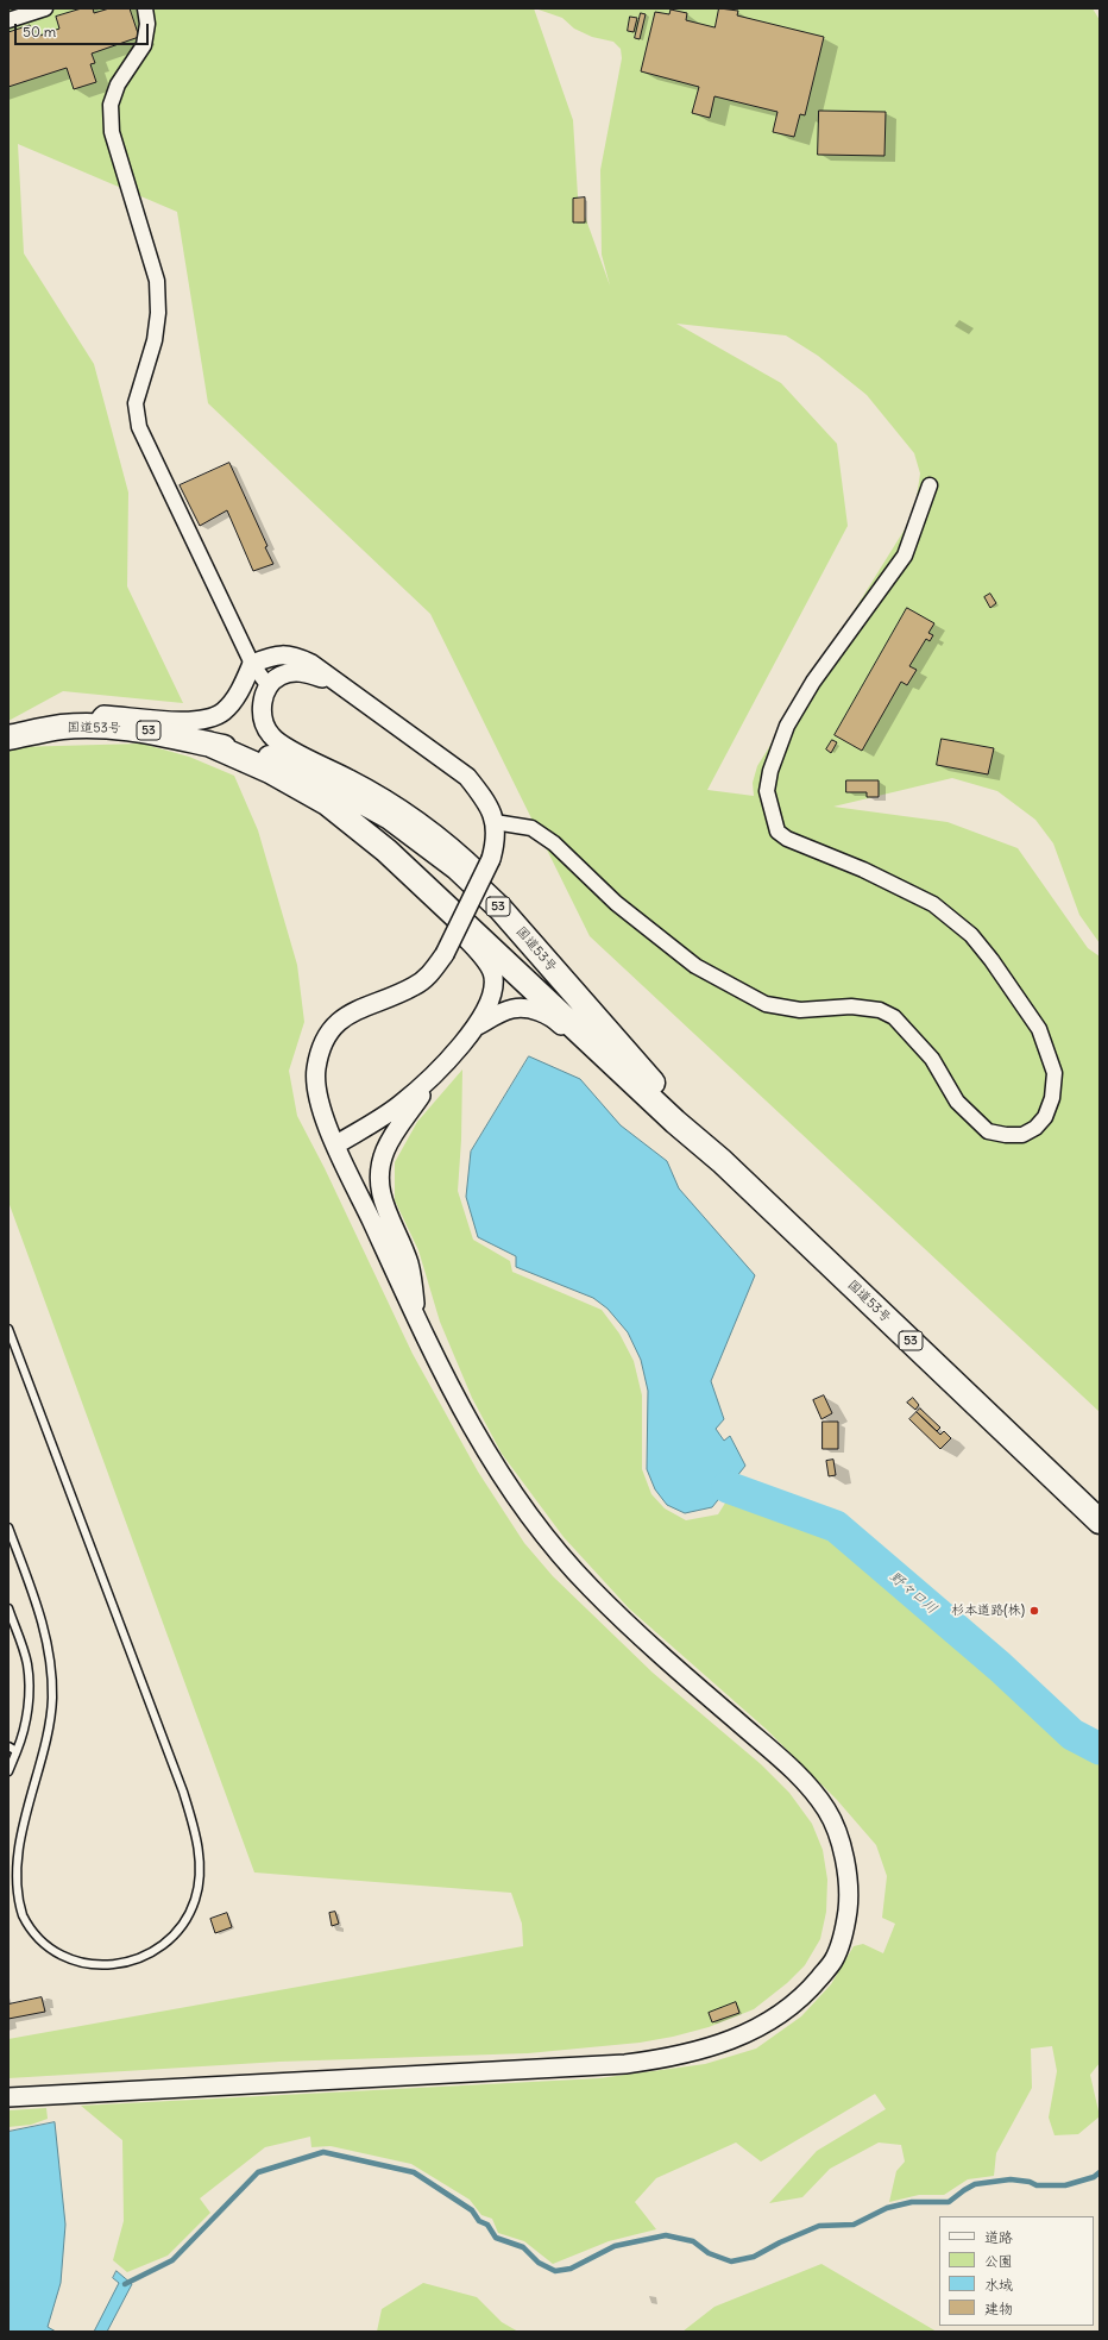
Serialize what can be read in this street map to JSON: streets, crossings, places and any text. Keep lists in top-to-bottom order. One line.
{"streets":{"highway":["国道53号","53"]},"water":["野々口川"],"places":["杉本道路(株)"],"legend":["道路","公園","水域","建物"],"scale_bar":"50 m"}
